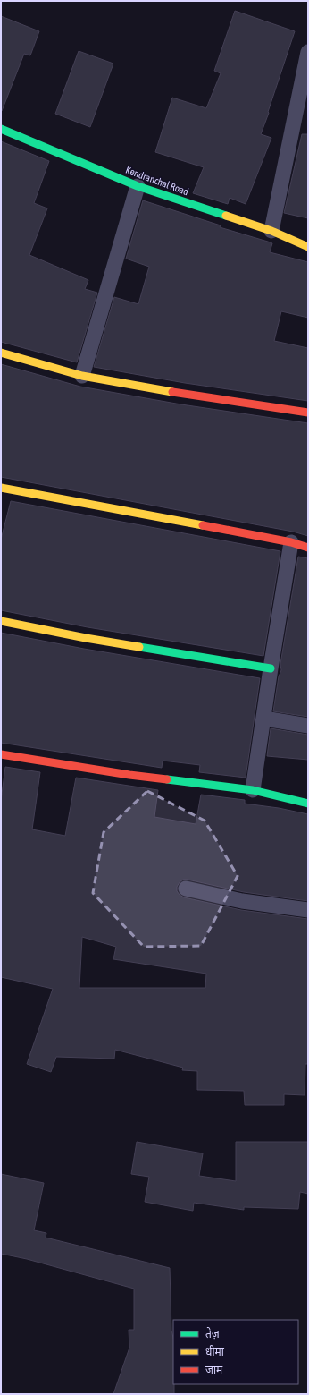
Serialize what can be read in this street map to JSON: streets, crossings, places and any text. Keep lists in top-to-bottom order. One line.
{"streets":{"street":["Kendranchal Road"]},"legend":["तेज़","धीमा","जाम"]}
